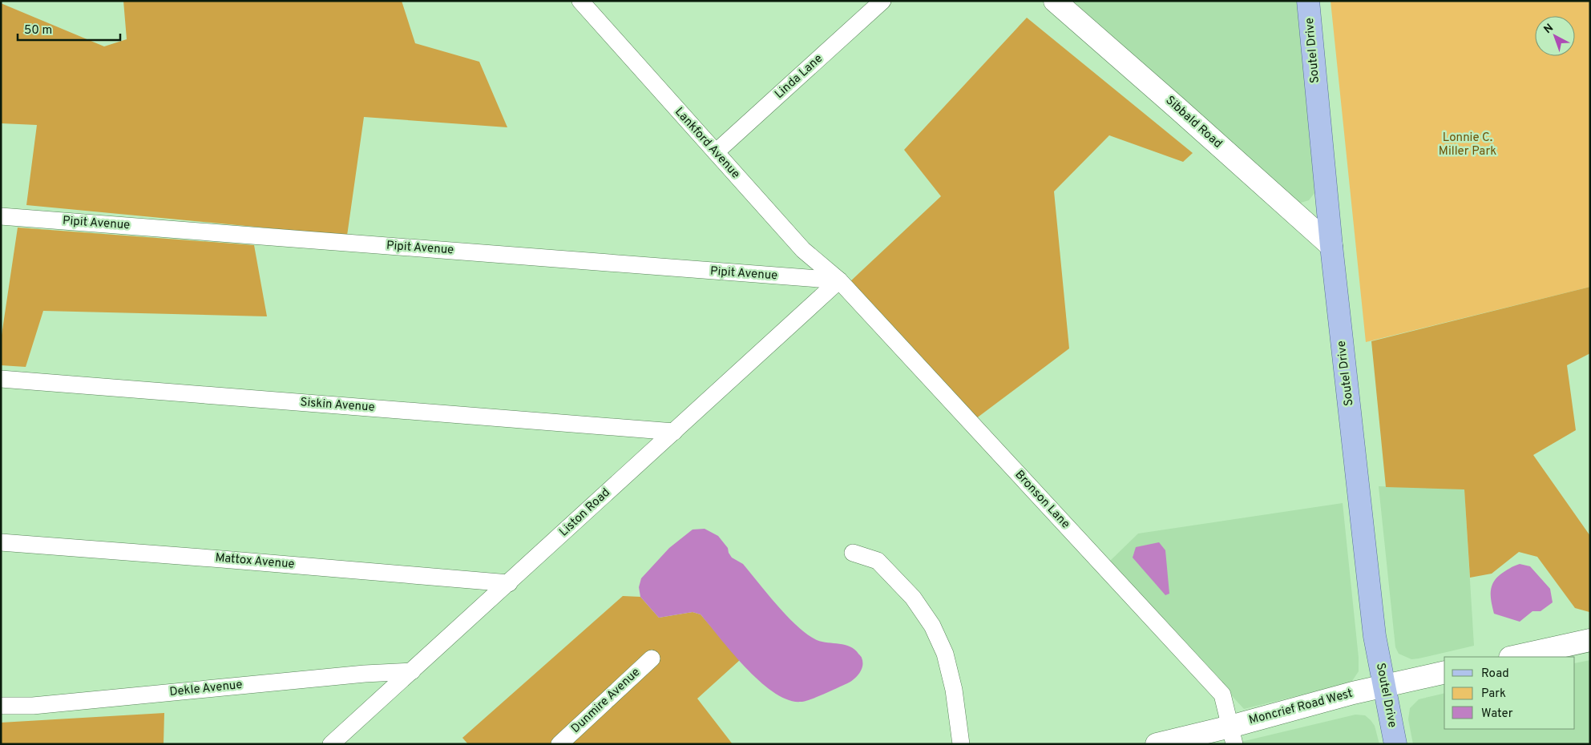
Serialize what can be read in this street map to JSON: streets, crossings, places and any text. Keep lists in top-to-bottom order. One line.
{"streets":{"main road":["Soutel Drive","Sibbald Road","Moncrief Road West"],"street":["Linda Lane","Lankford Avenue","Pipit Avenue","Siskin Avenue","Bronson Lane","Liston Road","Mattox Avenue","Dekle Avenue","Dunmire Avenue"]},"crossings":[["Soutel Drive","Sibbald Road"],["Soutel Drive","Moncrief Road West"],["Linda Lane","Lankford Avenue"],["Lankford Avenue","Pipit Avenue"],["Lankford Avenue","Bronson Lane"],["Lankford Avenue","Liston Road"],["Pipit Avenue","Bronson Lane"],["Pipit Avenue","Liston Road"],["Siskin Avenue","Liston Road"],["Bronson Lane","Liston Road"],["Bronson Lane","Moncrief Road West"],["Liston Road","Mattox Avenue"],["Liston Road","Dekle Avenue"]],"parks":["Lonnie C. Miller Park"],"legend":["Road","Park","Water"],"scale_bar":"50 m","north":"top left"}
